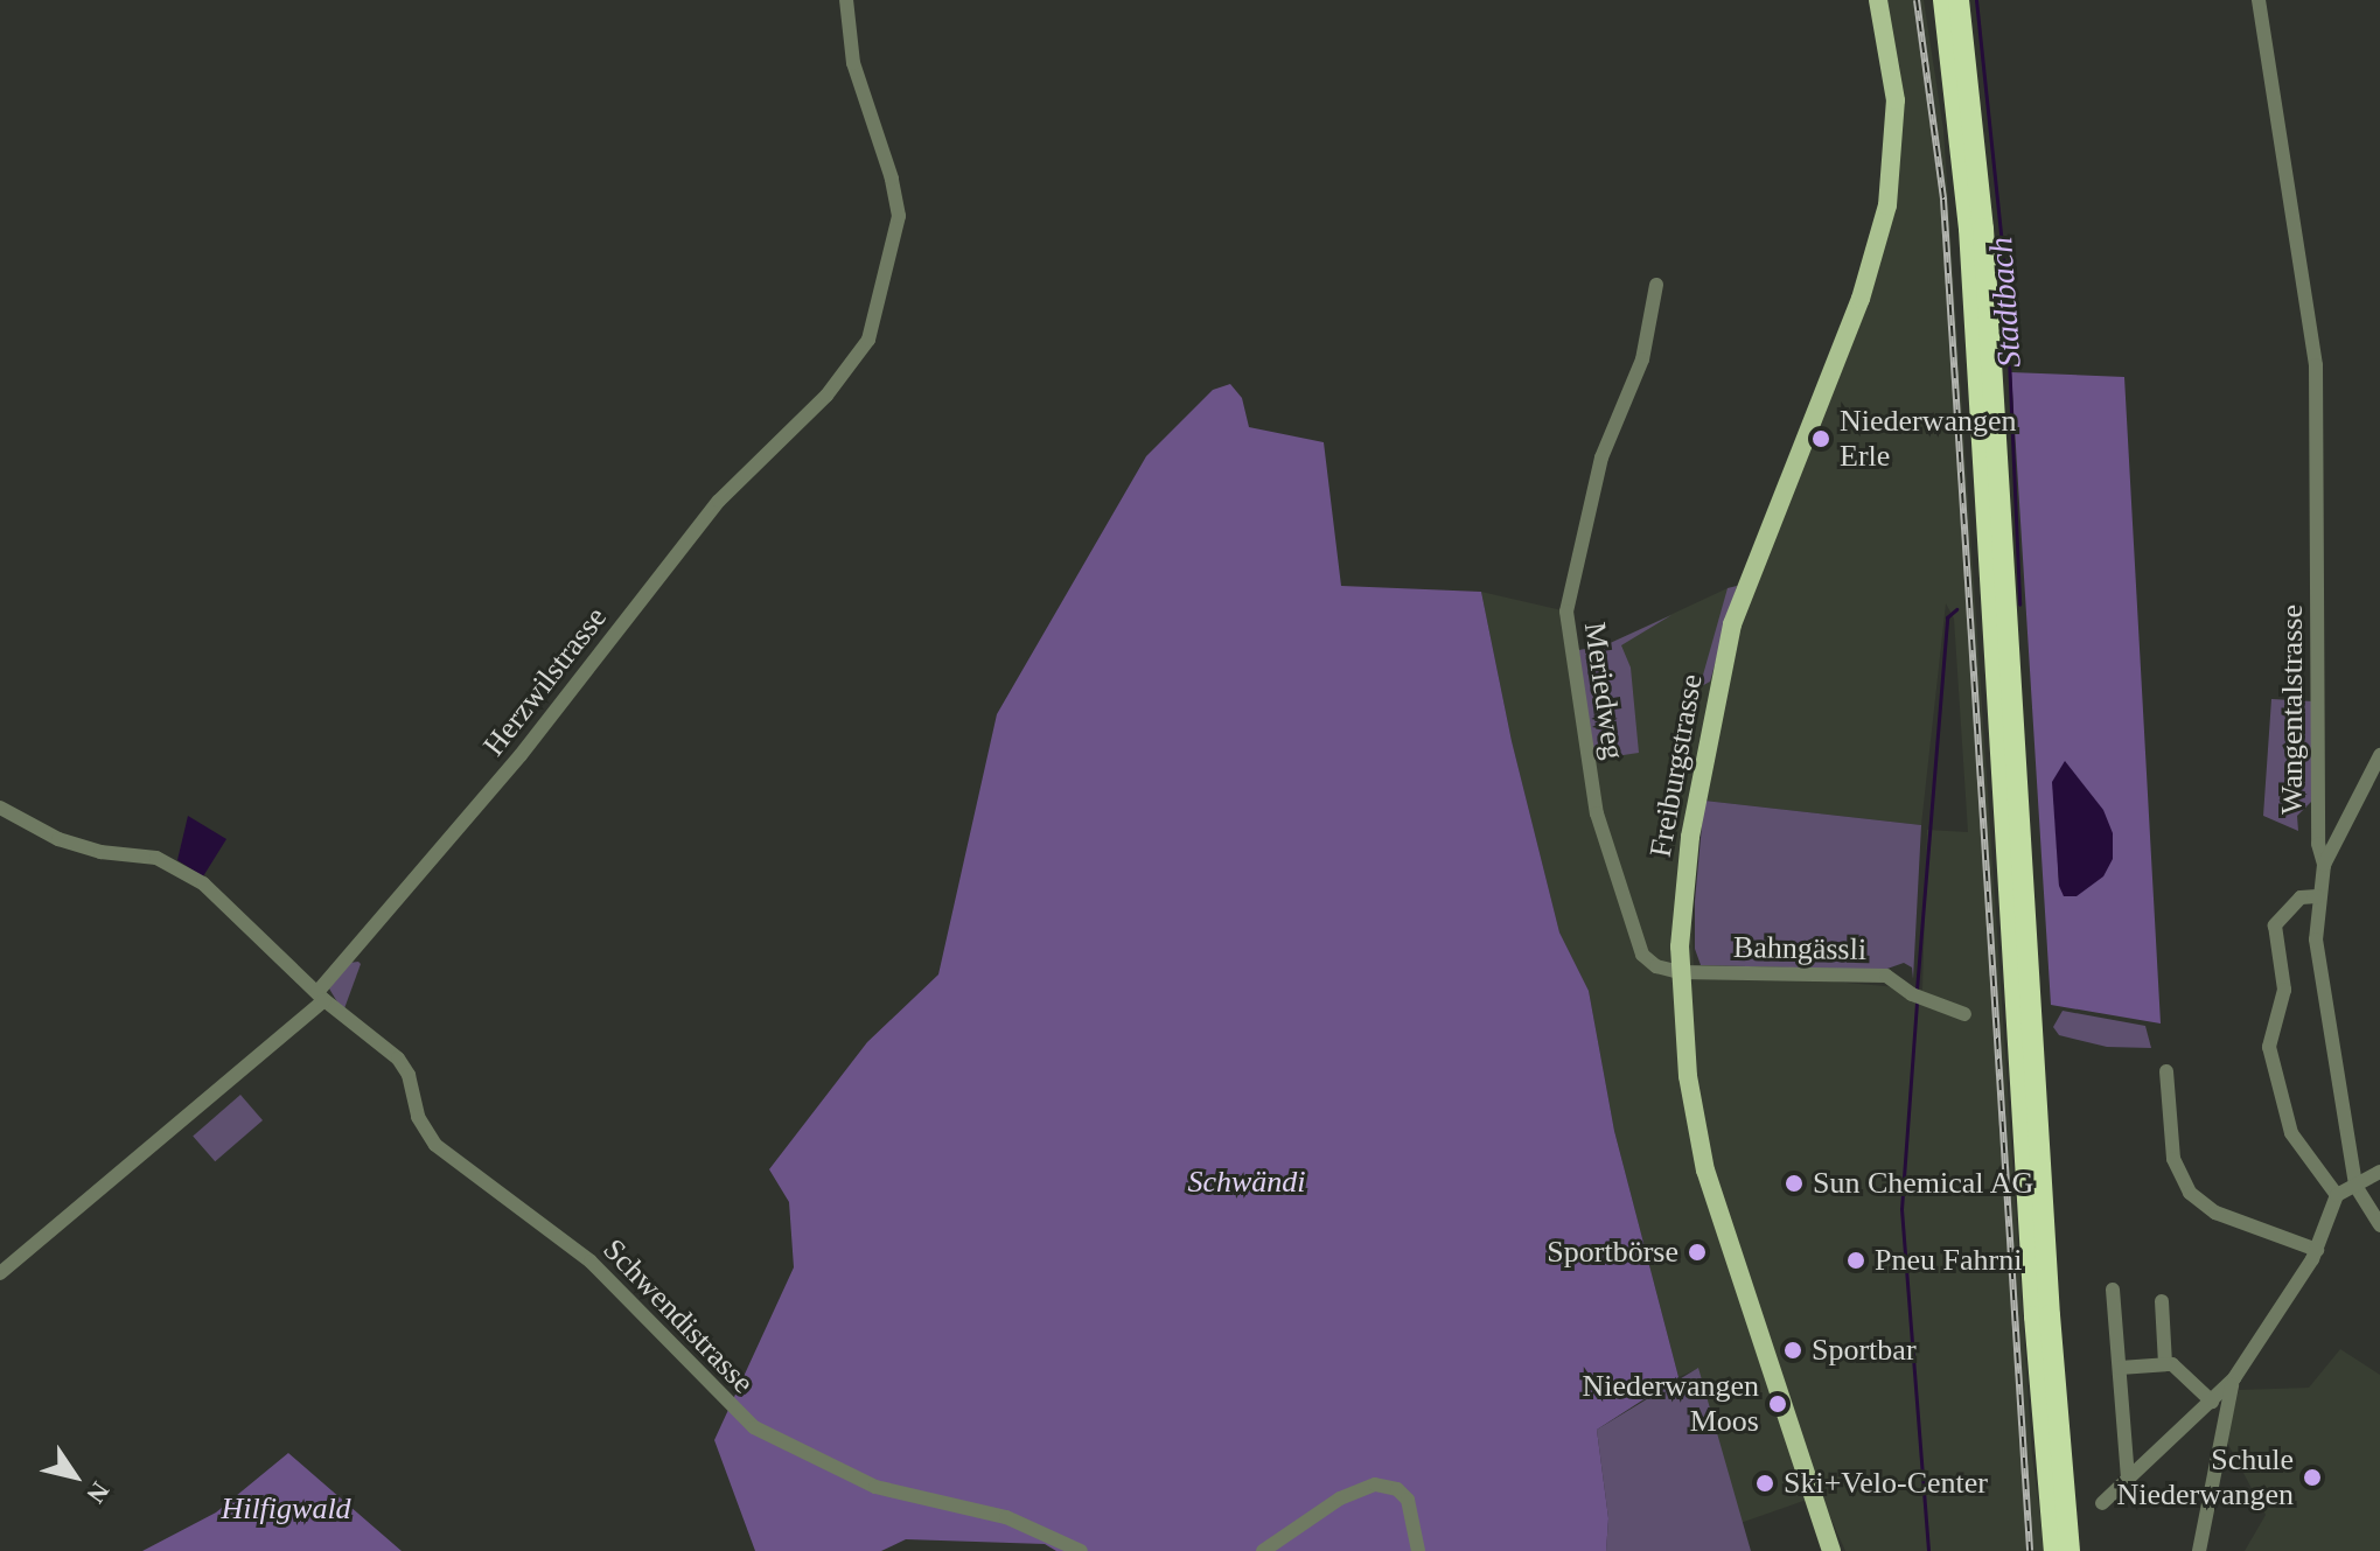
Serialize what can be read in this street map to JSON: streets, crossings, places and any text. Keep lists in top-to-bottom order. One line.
{"streets":{"main road":["Freiburgstrasse"],"street":["Herzwilstrasse","Meriedweg","Wangentalstrasse","Bahngässli","Schwendistrasse"]},"crossings":[["Herzwilstrasse","Schwendistrasse"],["Meriedweg","Freiburgstrasse"],["Meriedweg","Bahngässli"],["Freiburgstrasse","Bahngässli"]],"water":["Stadtbach"],"parks":["Schwändi","Hilfigwald"],"places":["Niederwangen Erle","Sun Chemical AG","Sportbörse","Pneu Fahrni","Sportbar","Niederwangen Moos","Schule Niederwangen","Ski+Velo-Center"],"north":"bottom right"}
